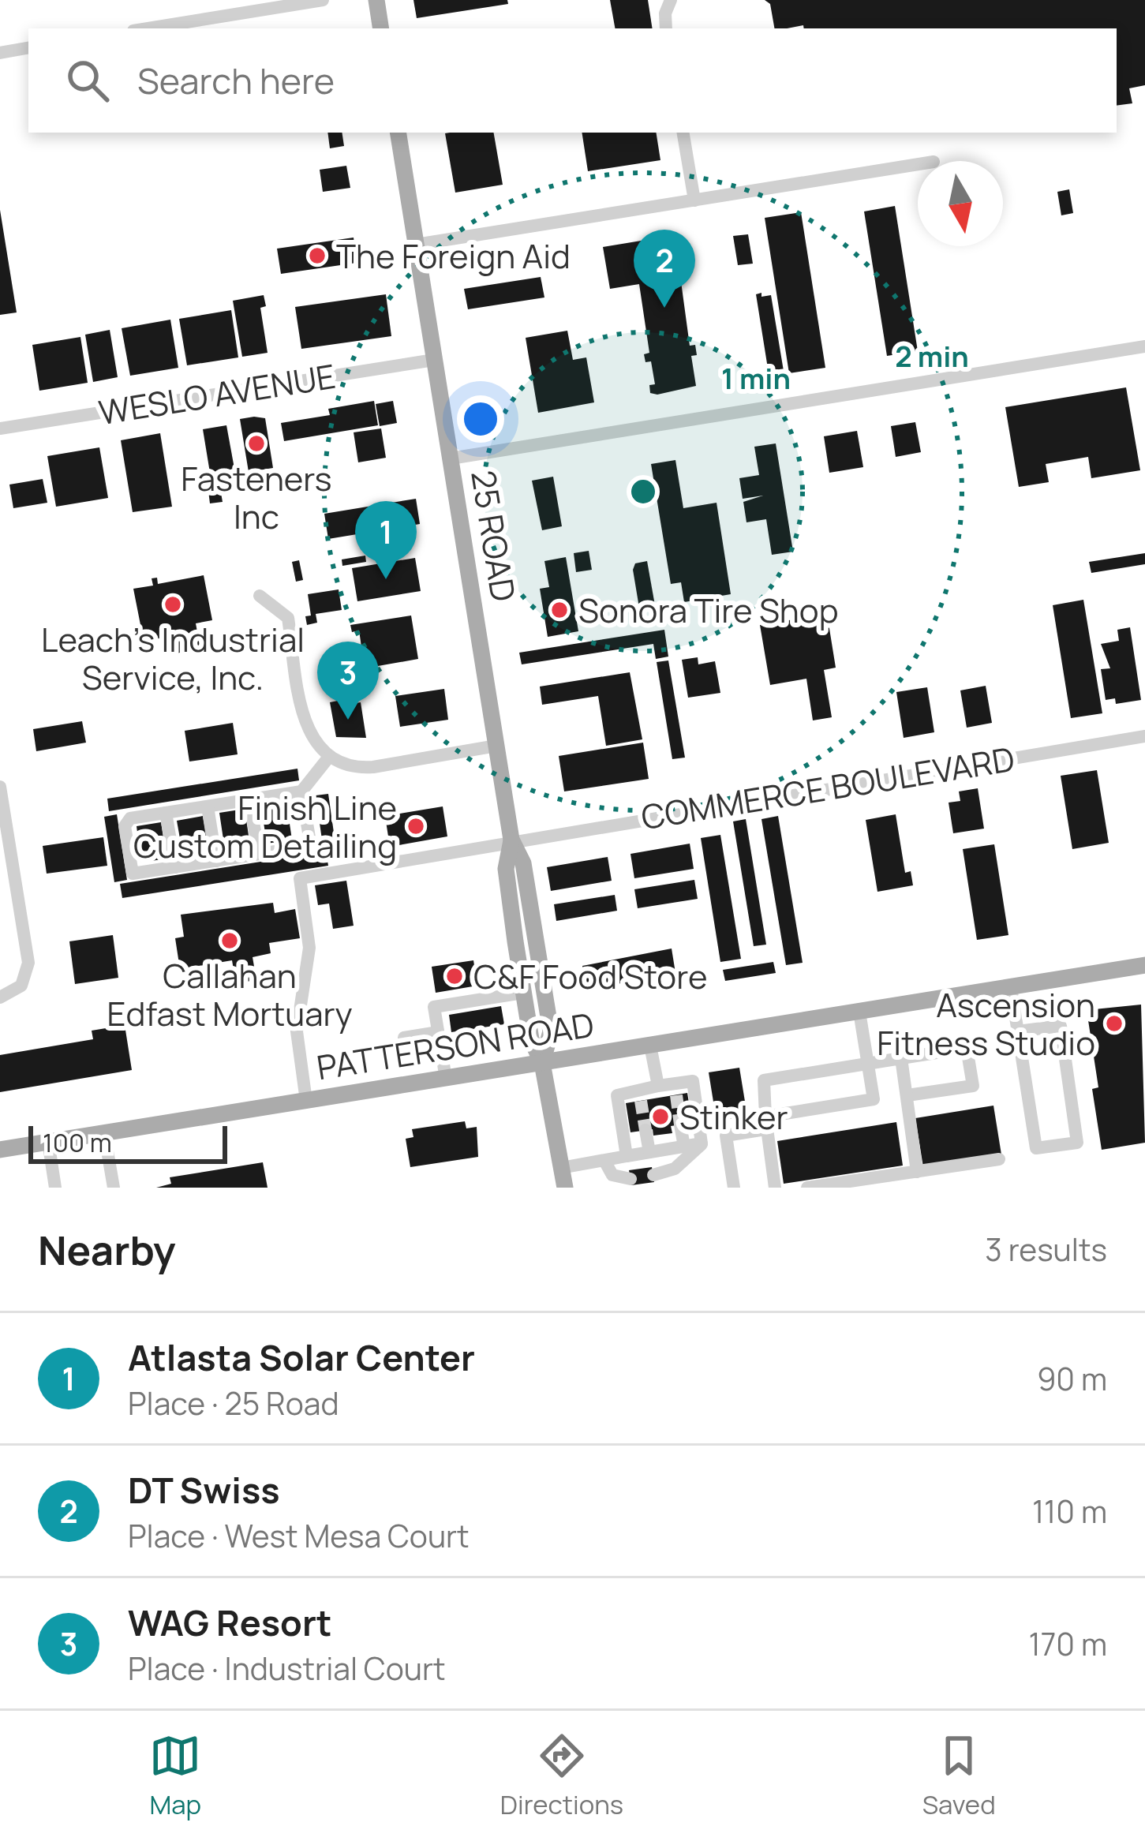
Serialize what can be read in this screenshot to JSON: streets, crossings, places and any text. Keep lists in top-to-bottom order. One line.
{"streets":{"main road":["25 ROAD","PATTERSON ROAD"],"street":["WESLO AVENUE","COMMERCE BOULEVARD"]},"crossings":[["WESLO AVENUE","25 ROAD"],["25 ROAD","COMMERCE BOULEVARD"],["25 ROAD","PATTERSON ROAD"],["COMMERCE BOULEVARD","PATTERSON ROAD"]],"places":["The Foreign Aid","Fasteners Inc","Leach's Industrial Service, Inc.","Sonora Tire Shop","Finish Line Custom Detailing","Callahan Edfast Mortuary","C&F Food Store","Ascension Fitness Studio","Stinker"],"scale_bar":"100 m","north":"bottom","page":{"search":"Search here","pins":["2","1","3"],"scale":"100 m","heading":["Nearby","3 results"],"list":[{"mark":"1","name":"Atlasta Solar Center","note":"Place · 25 Road","value":"90 m"},{"mark":"2","name":"DT Swiss","note":"Place · West Mesa Court","value":"110 m"},{"mark":"3","name":"WAG Resort","note":"Place · Industrial Court","value":"170 m"}],"nav":["Map","Directions","Saved"]},"rings":["2 min","1 min"]}
